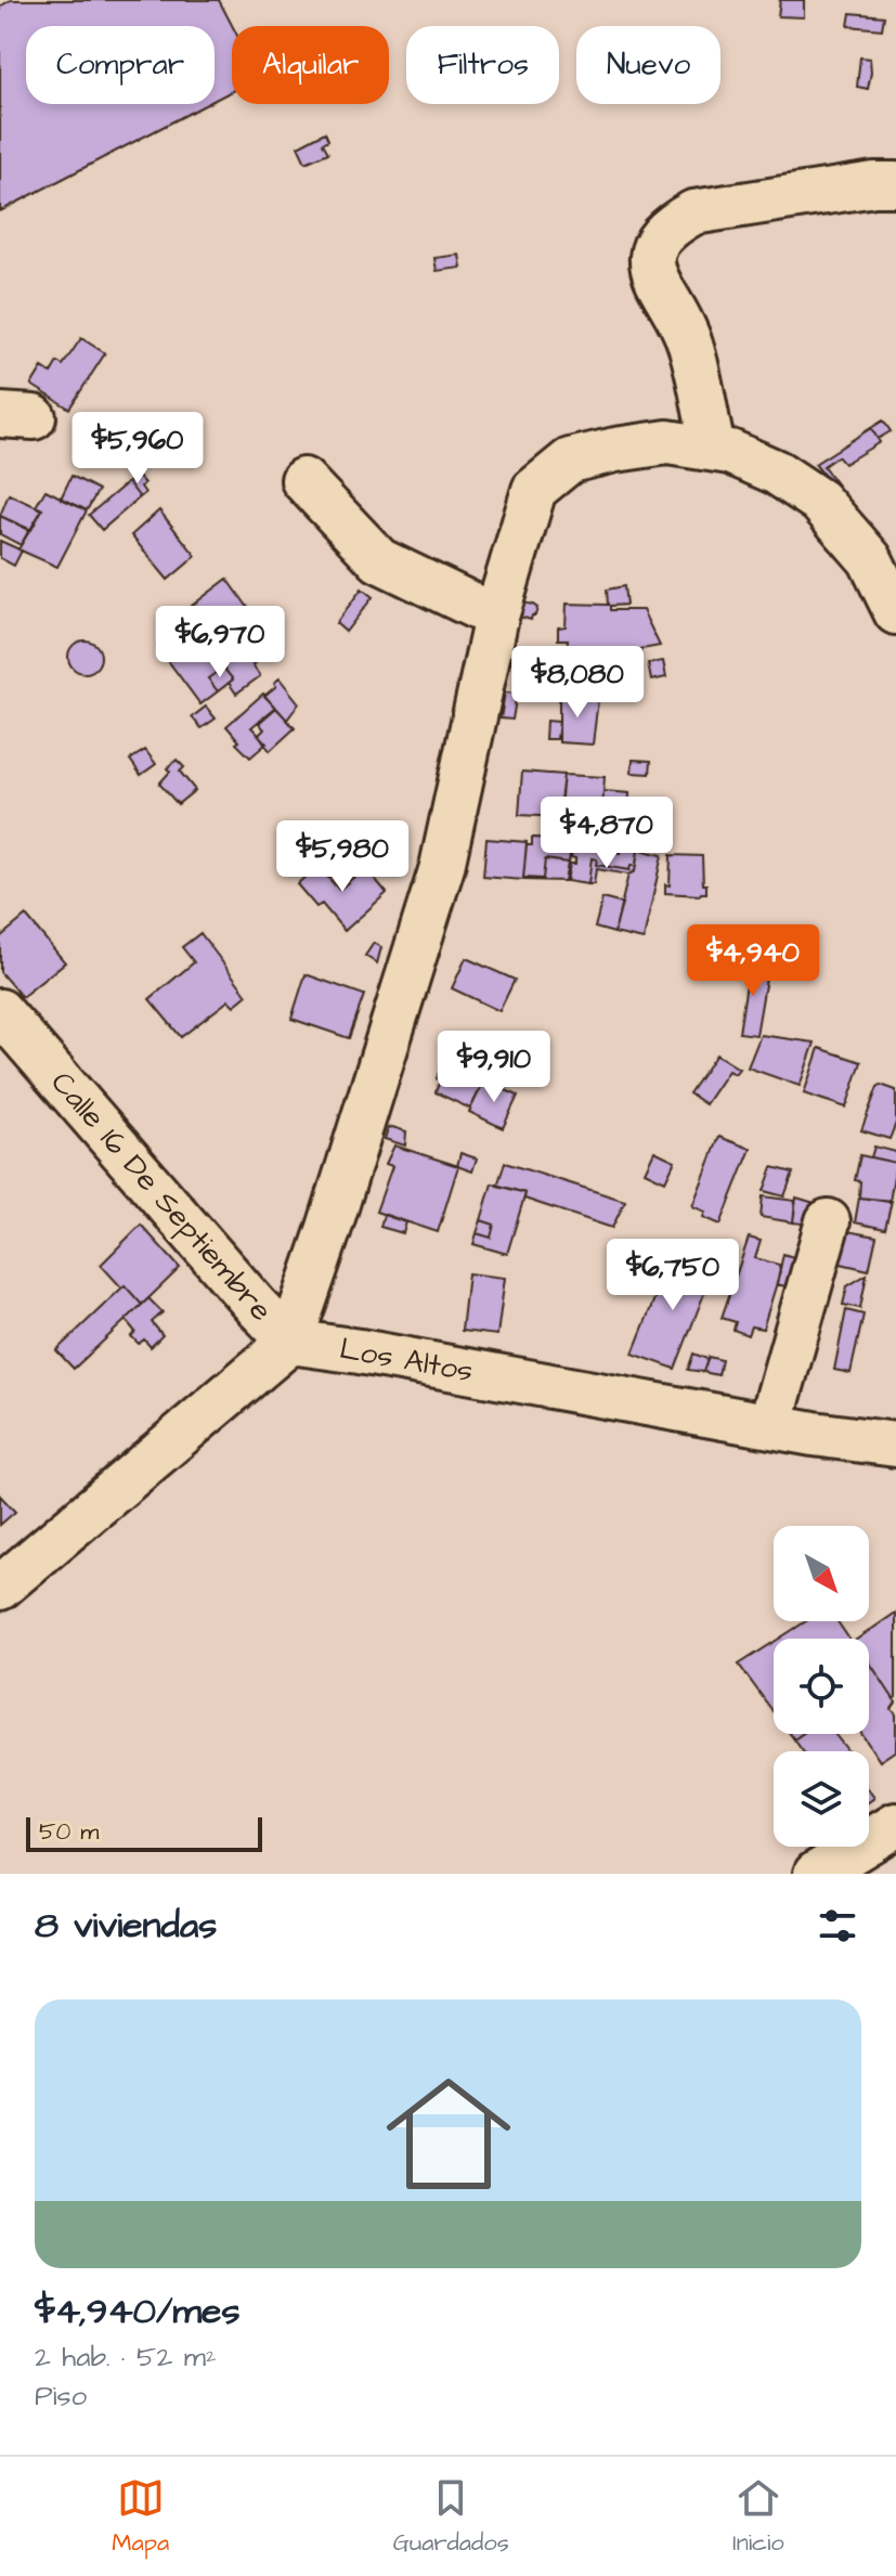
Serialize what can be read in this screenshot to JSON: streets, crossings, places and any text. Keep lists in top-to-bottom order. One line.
{"streets":{"street":["Calle 16 De Septiembre","Los Altos"]},"crossings":[["Calle 16 De Septiembre","Los Altos"]],"scale_bar":"50 m","north":"bottom right","page":{"chip":["Comprar","Alquilar","Filtros","Nuevo"],"price":["$5,960","$6,970","$8,080","$4,870","$5,980","$4,940","$9,910","$6,750"],"scale":"50 m","heading":"8 viviendas","list":[{"name":"$4,940/mes","note":"2 hab. · 52 m² · Piso"}],"tabs":["Mapa","Guardados","Inicio"]}}
